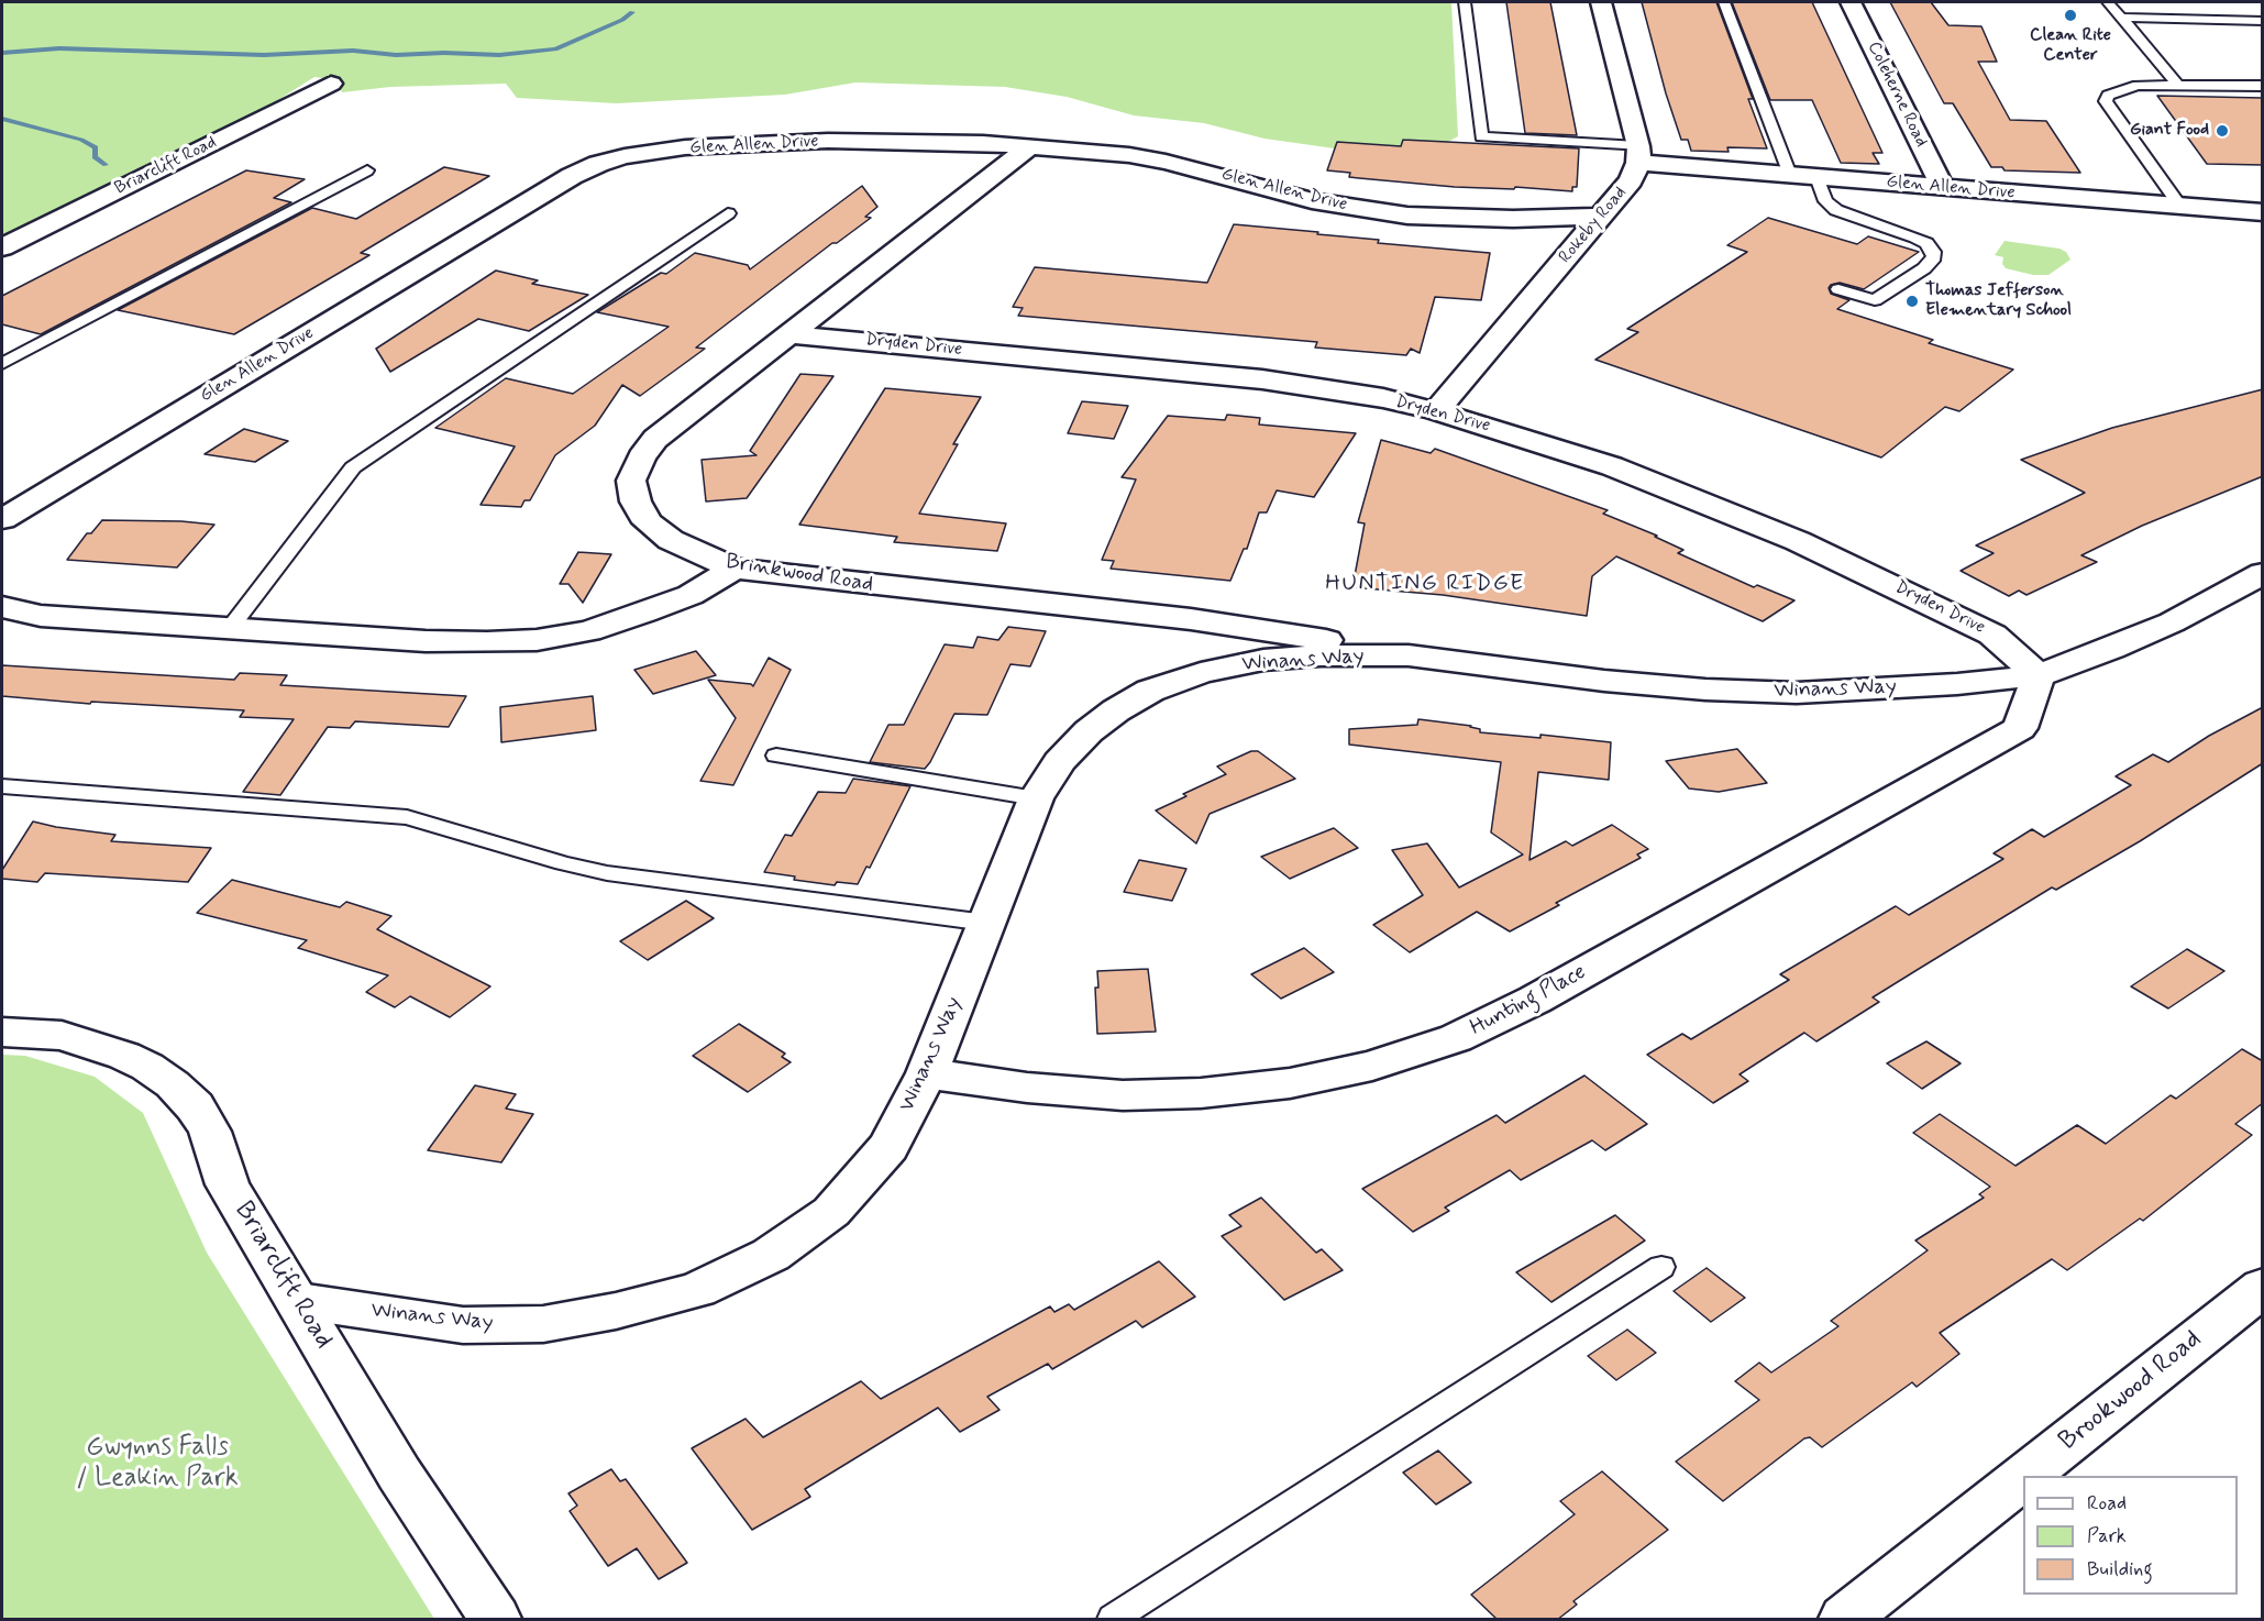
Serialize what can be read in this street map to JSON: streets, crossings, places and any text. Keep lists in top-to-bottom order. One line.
{"streets":{"street":["Coleherne Road","Glen Allen Drive","Briarclift Road","Rokeby Road","Dryden Drive","Brinkwood Road","Winans Way","Hunting Place","Brookwood Road"]},"crossings":[["Coleherne Road","Glen Allen Drive"],["Glen Allen Drive","Rokeby Road"],["Glen Allen Drive","Brinkwood Road"],["Briarclift Road","Winans Way"],["Rokeby Road","Dryden Drive"],["Dryden Drive","Brinkwood Road"],["Dryden Drive","Winans Way"],["Dryden Drive","Hunting Place"],["Brinkwood Road","Winans Way"],["Winans Way","Hunting Place"]],"districts":["HUNTING RIDGE"],"parks":["Gwynns Falls / Leakin Park"],"places":["Clean Rite Center","Giant Food","Thomas Jefferson Elementary School"],"legend":["Road","Park","Building"]}
